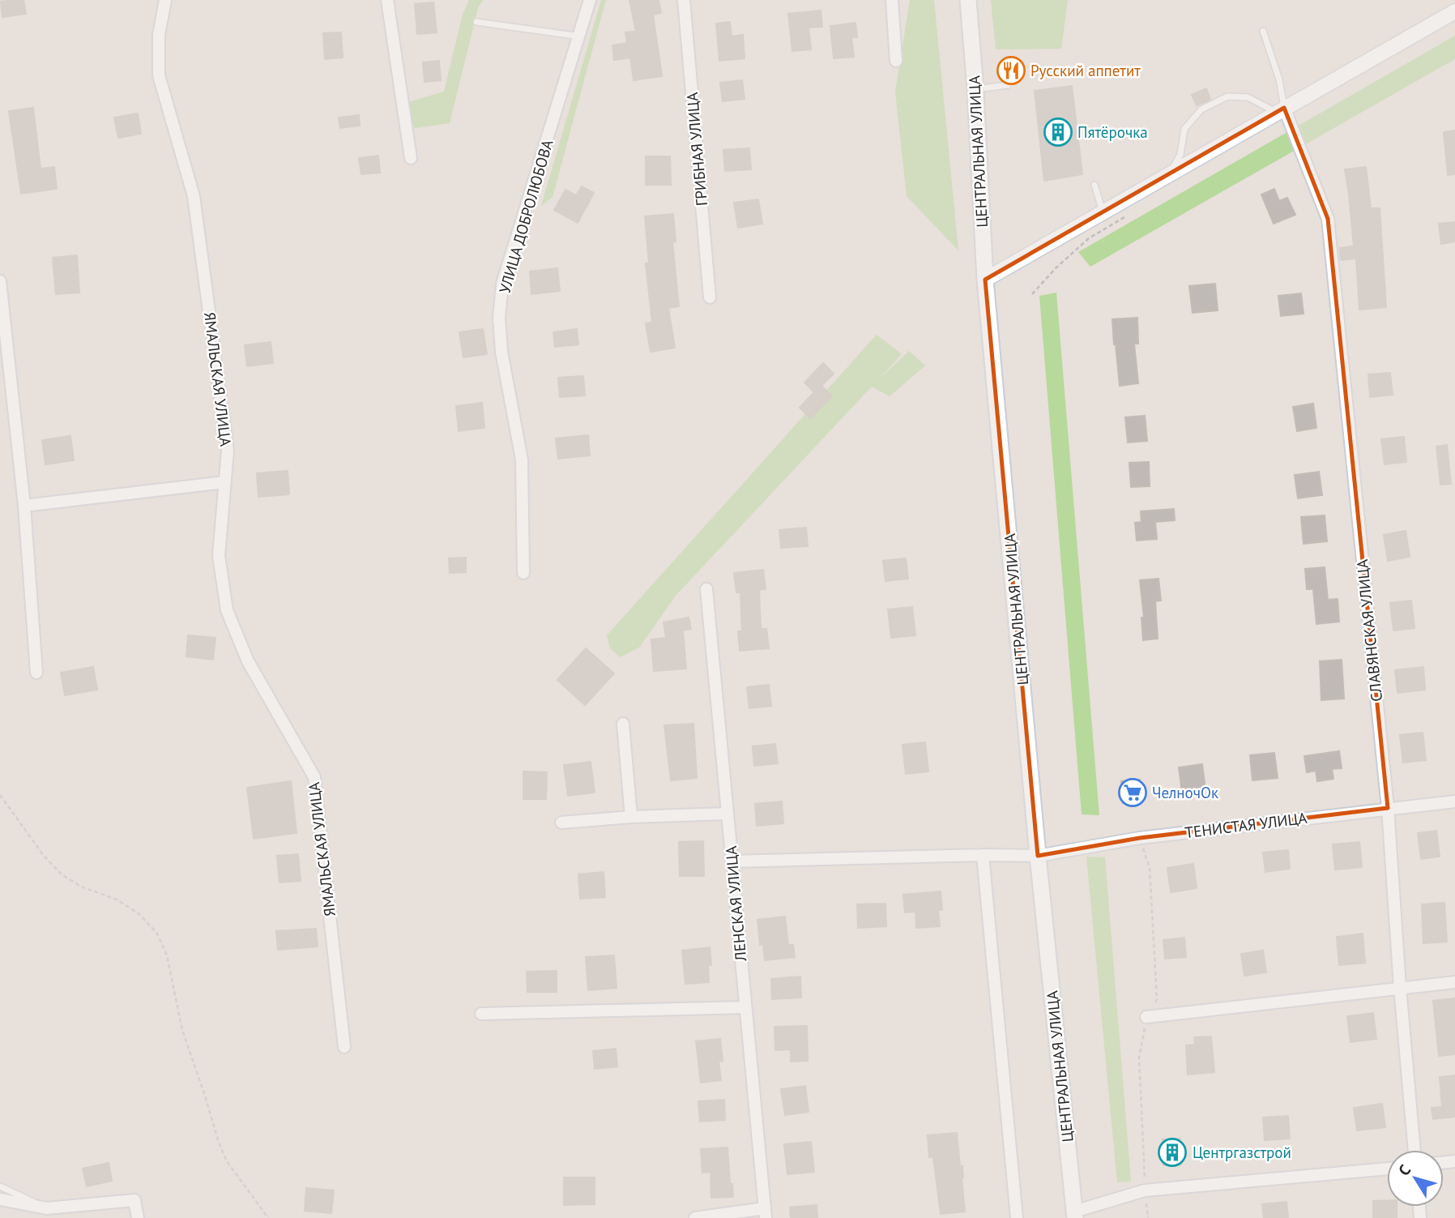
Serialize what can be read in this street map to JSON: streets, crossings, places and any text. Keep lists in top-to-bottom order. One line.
{"streets":{"main road":["ЦЕНТРАЛЬНАЯ УЛИЦА"],"street":["ГРИБНАЯ УЛИЦА","УЛИЦА ДОБРОЛЮБОВА","ЯМАЛЬСКАЯ УЛИЦА","СЛАВЯНСКАЯ УЛИЦА","ТЕНИСТАЯ УЛИЦА","ЛЕНСКАЯ УЛИЦА"]},"crossings":[["ЦЕНТРАЛЬНАЯ УЛИЦА","ТЕНИСТАЯ УЛИЦА"],["СЛАВЯНСКАЯ УЛИЦА","ТЕНИСТАЯ УЛИЦА"],["ТЕНИСТАЯ УЛИЦА","ЛЕНСКАЯ УЛИЦА"]],"places":{"restaurant":["Русский аппетит"],"building":["Пятёрочка","Центргазстрой"],"supermarket":["ЧелночОк"]},"north":"top left"}
